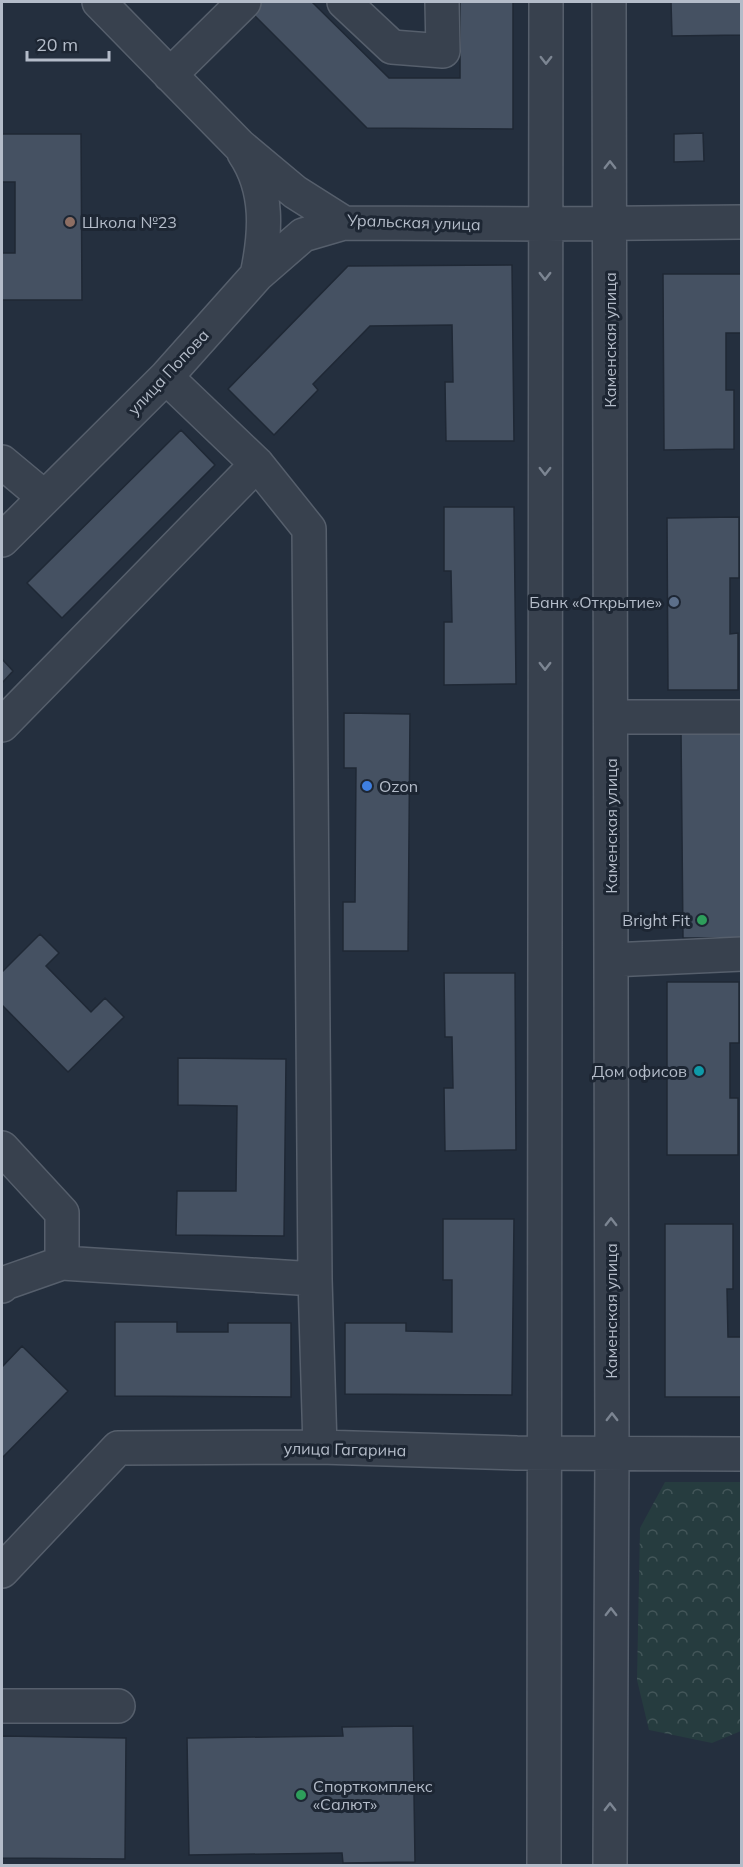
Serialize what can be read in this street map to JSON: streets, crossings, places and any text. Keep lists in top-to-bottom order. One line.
{"streets":{"street":["Уральская улица","Каменская улица","улица Попова","улица Гагарина"]},"crossings":[["Уральская улица","Каменская улица"],["Уральская улица","улица Попова"],["Каменская улица","улица Гагарина"]],"places":["Школа №23","Банк «Открытие»","Ozon","Bright Fit","Дом офисов","Спорткомплекс «Салют»"],"scale_bar":"20 m"}
